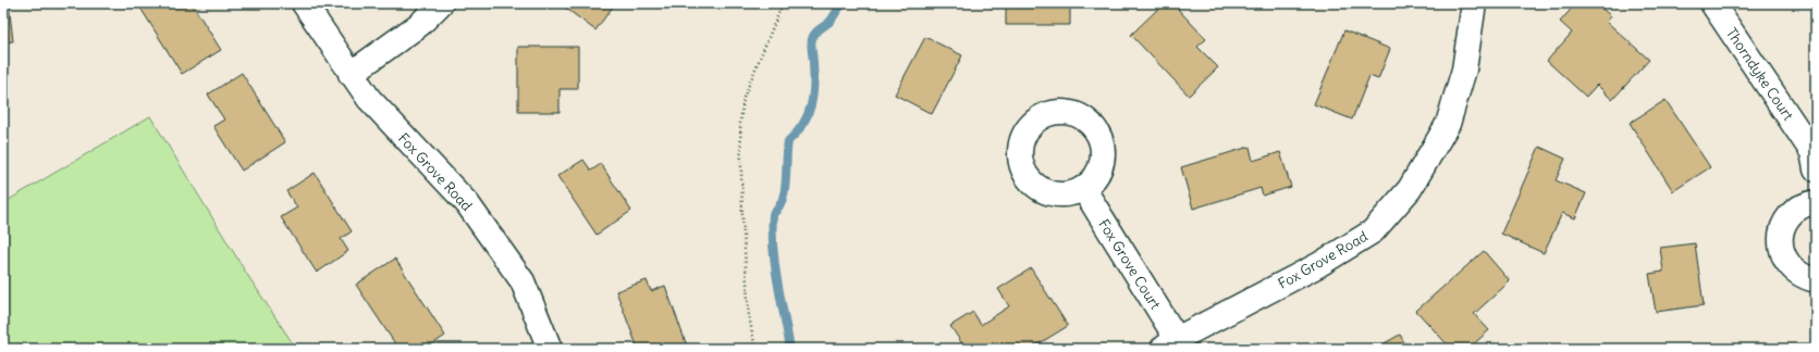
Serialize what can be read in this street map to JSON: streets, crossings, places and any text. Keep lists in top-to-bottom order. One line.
{"streets":{"street":["Thorndyke Court","Fox Grove Road","Fox Grove Court"]},"crossings":[["Fox Grove Road","Fox Grove Court"]]}
